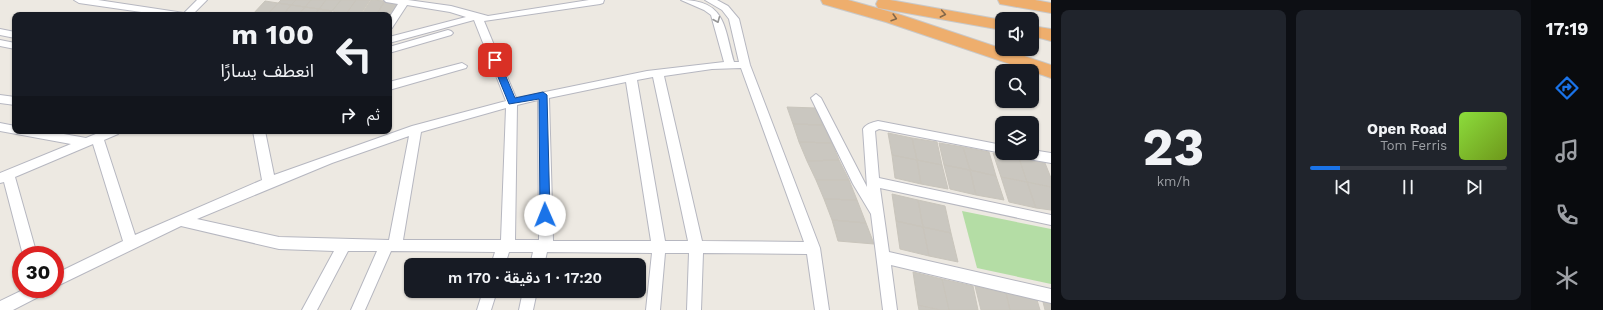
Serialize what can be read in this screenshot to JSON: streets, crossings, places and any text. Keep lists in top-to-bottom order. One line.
{"page":{"tabs":"17:19","tile":["23","km/h"],"turn":["100 m","انعطف يسارًا"],"then":"ثم","song":["Open Road","Tom Ferris"],"limit":"30","trip":"17:20 · 1 دقيقة · 170 m"}}
